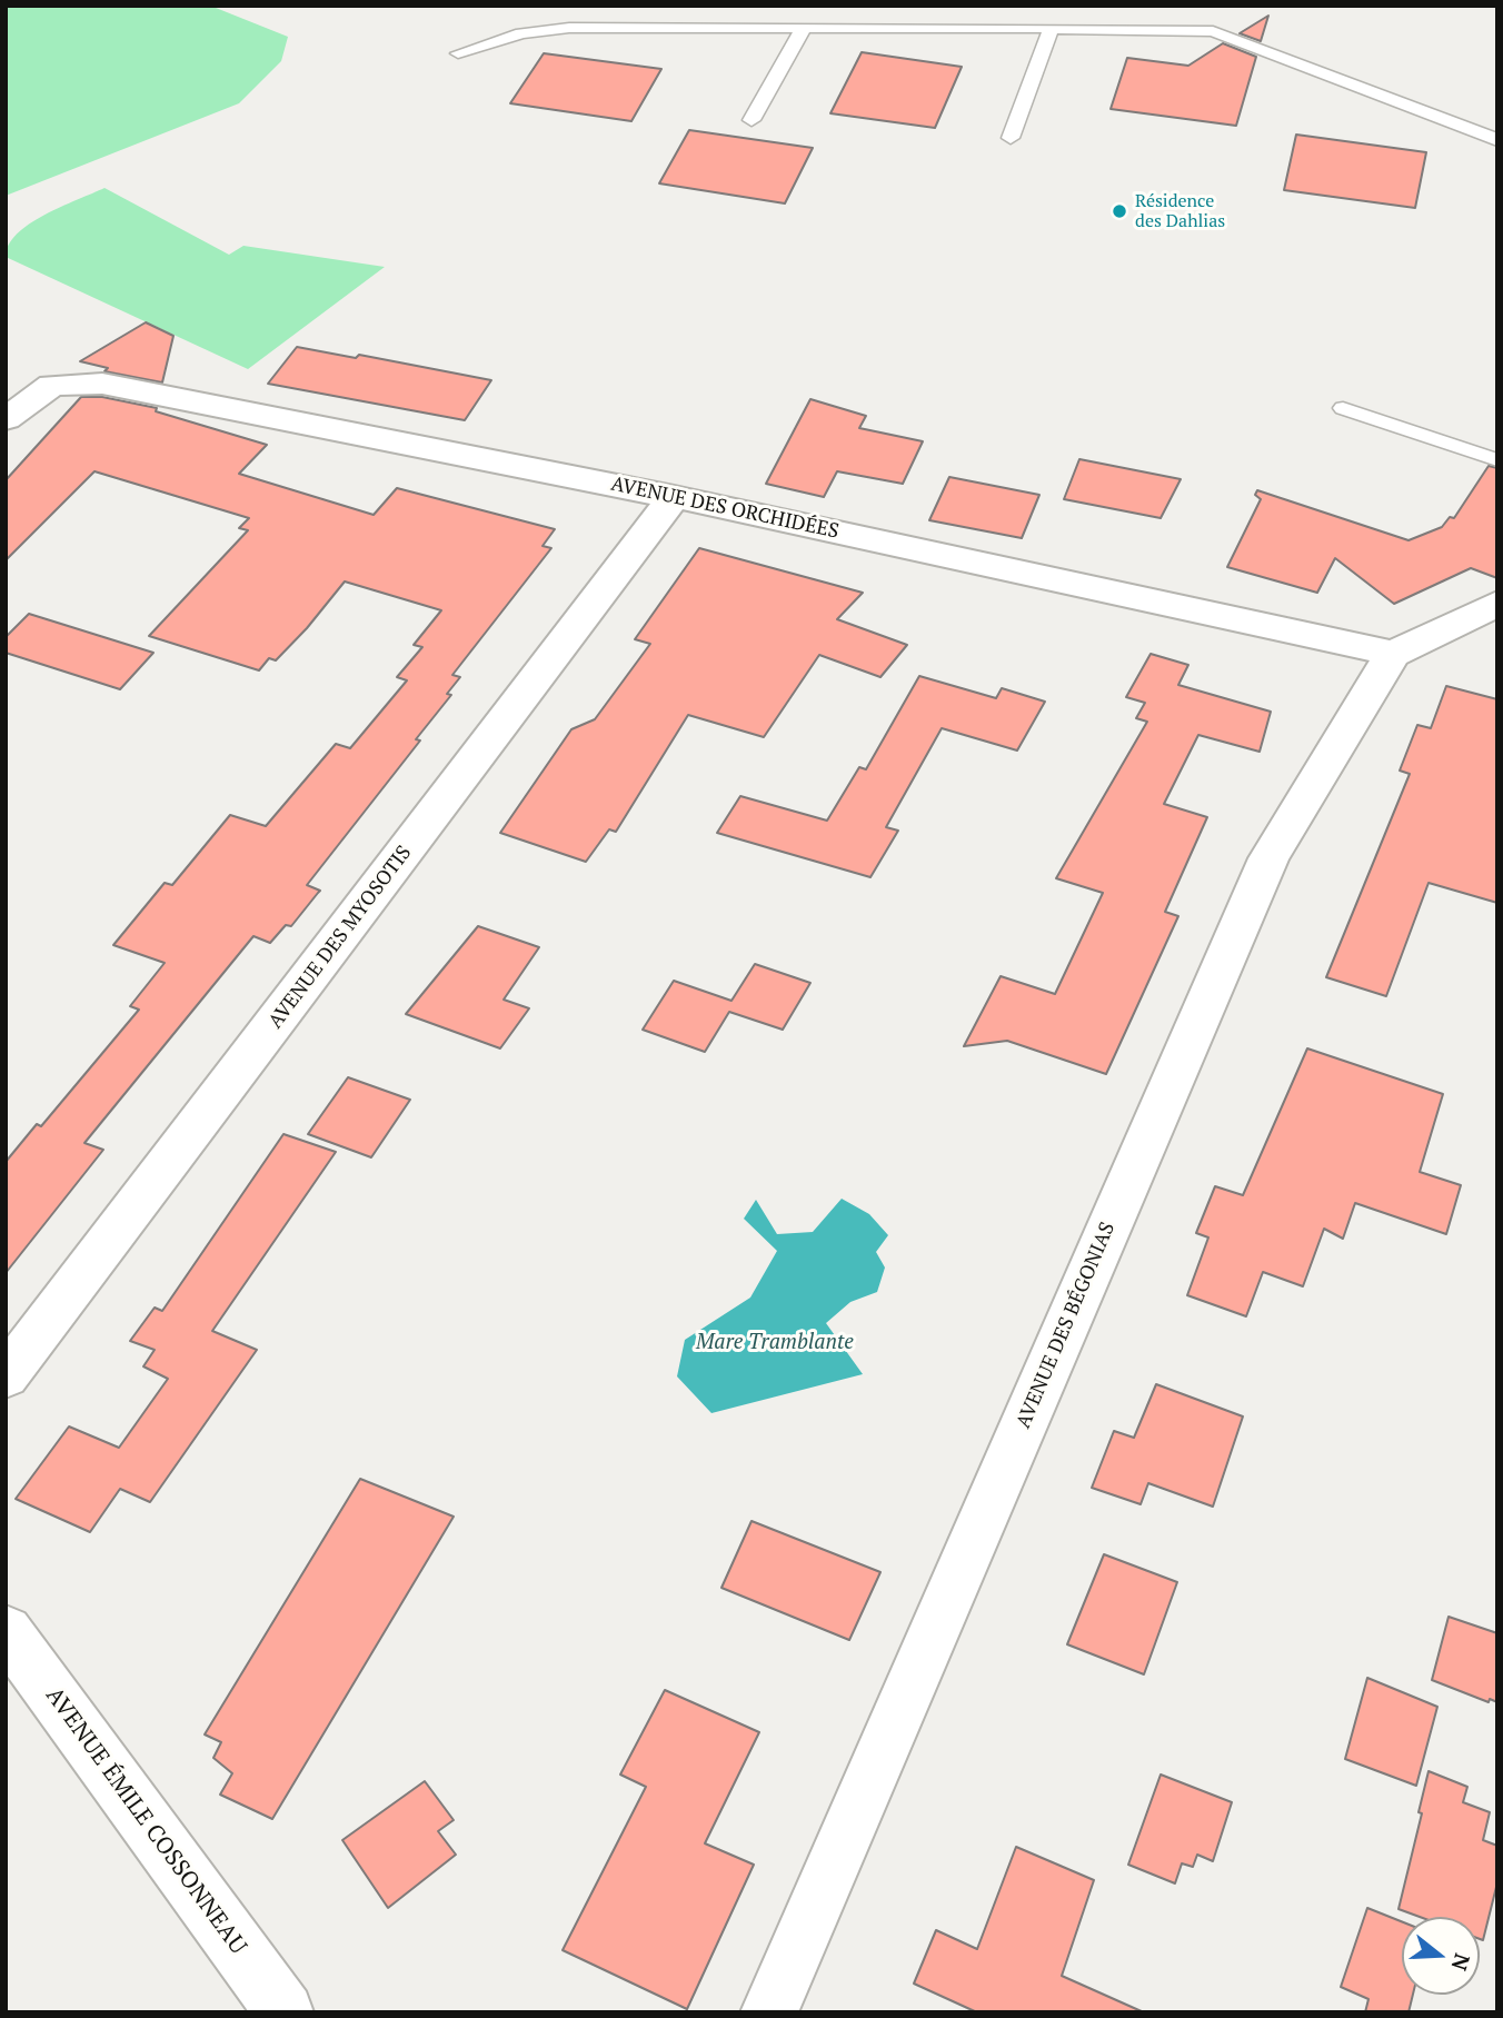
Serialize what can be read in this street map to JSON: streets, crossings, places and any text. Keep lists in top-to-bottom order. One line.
{"streets":{"street":["AVENUE DES ORCHIDÉES","AVENUE DES MYOSOTIS","AVENUE DES BÉGONIAS","AVENUE ÉMILE COSSONNEAU"]},"crossings":[["AVENUE DES ORCHIDÉES","AVENUE DES MYOSOTIS"],["AVENUE DES ORCHIDÉES","AVENUE DES BÉGONIAS"]],"water":["Mare Tramblante"],"places":["Résidence des Dahlias"],"north":"right"}
